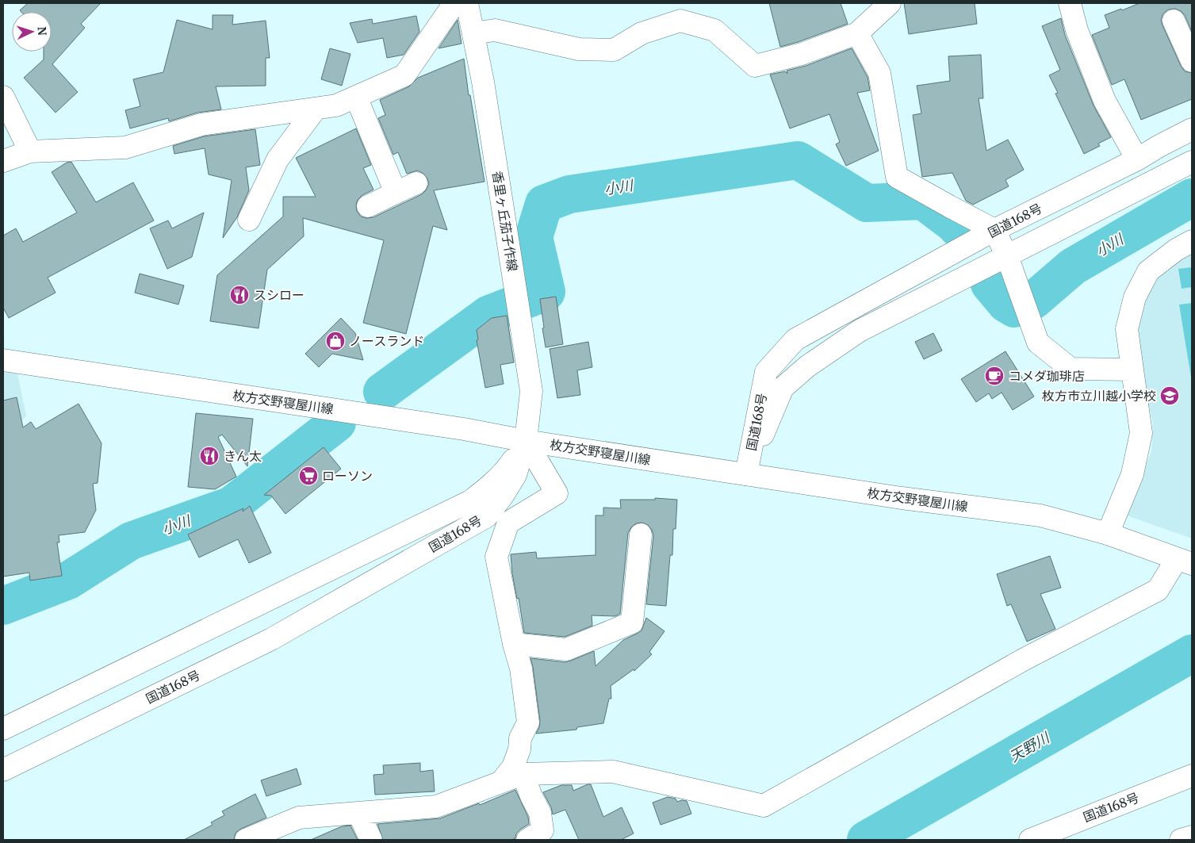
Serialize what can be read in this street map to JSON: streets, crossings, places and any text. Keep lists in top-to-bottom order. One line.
{"streets":{"main road":["国道168号","香里ヶ丘茄子作線","枚方交野寝屋川線"]},"crossings":[["国道168号","香里ヶ丘茄子作線"],["国道168号","枚方交野寝屋川線"],["香里ヶ丘茄子作線","枚方交野寝屋川線"]],"water":["小川","天野川"],"places":{"restaurant":["スシロー","きん太"],"shop":["ノースランド"],"cafe":["コメダ珈琲店"],"school or university":["枚方市立川越小学校"],"supermarket":["ローソン"]},"north":"right"}
